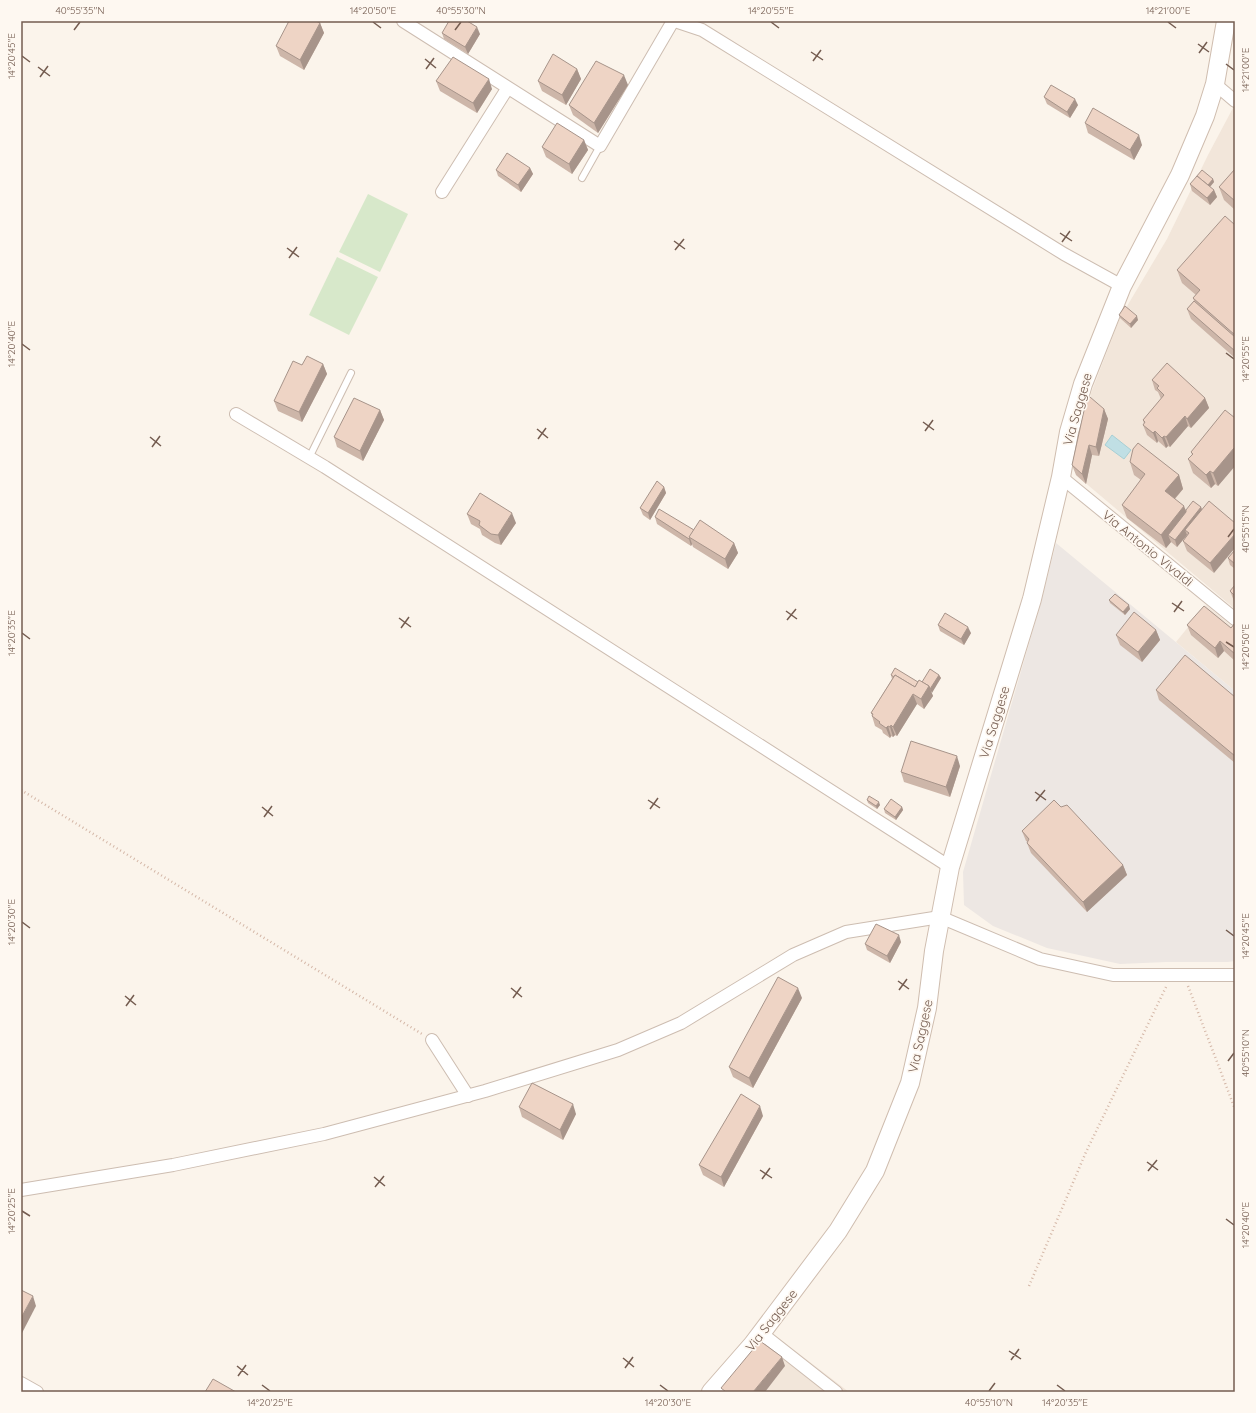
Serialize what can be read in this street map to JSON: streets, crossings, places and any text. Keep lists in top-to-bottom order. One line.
{"streets":{"main road":["Via Saggese"],"street":["Via Antonio Vivaldi"]},"crossings":[["Via Saggese","Via Antonio Vivaldi"]],"coordinates":["40°55'35\"N","14°20'50\"E","40°55'30\"N","14°20'55\"E","14°21'00\"E","14°20'45\"E","14°20'40\"E","40°55'15\"N","14°20'35\"E","14°20'30\"E","40°55'10\"N","14°20'25\"E"]}
